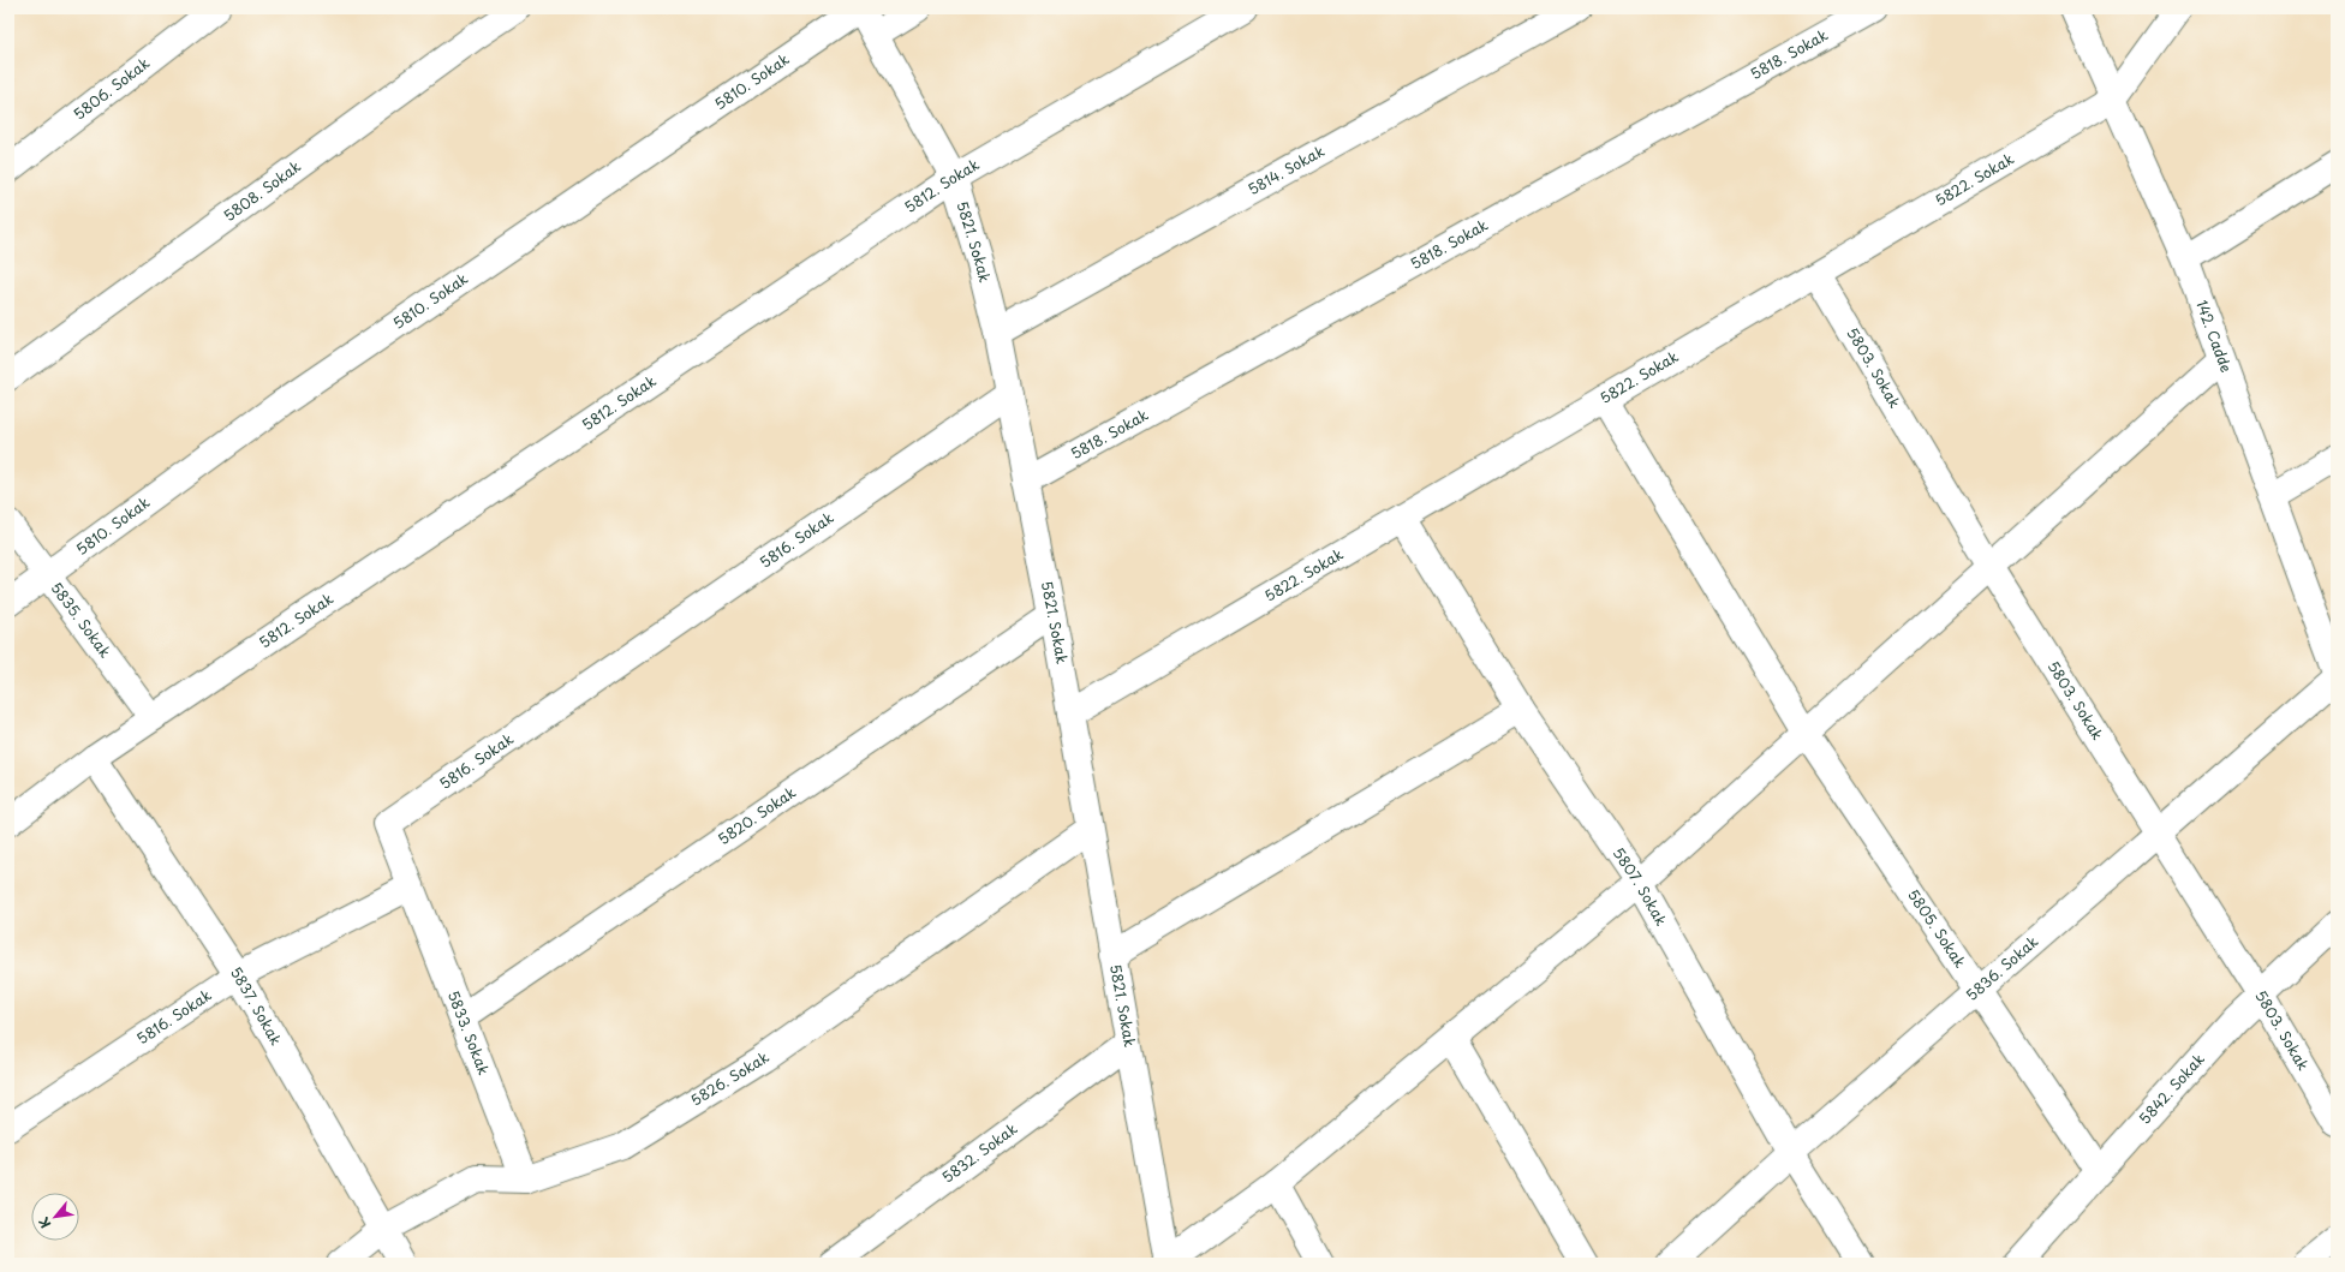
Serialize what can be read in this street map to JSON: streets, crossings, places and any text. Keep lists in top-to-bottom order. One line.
{"streets":{"street":["5818. Sokak","5810. Sokak","5806. Sokak","5814. Sokak","5822. Sokak","5812. Sokak","5808. Sokak","5821. Sokak","142. Cadde","5803. Sokak","5816. Sokak","5835. Sokak","5820. Sokak","5807. Sokak","5805. Sokak","5836. Sokak","5837. Sokak","5833. Sokak","5826. Sokak","5842. Sokak","5832. Sokak"]},"crossings":[["5818. Sokak","5821. Sokak"],["5810. Sokak","5821. Sokak"],["5810. Sokak","5835. Sokak"],["5814. Sokak","5821. Sokak"],["5822. Sokak","5821. Sokak"],["5822. Sokak","142. Cadde"],["5822. Sokak","5803. Sokak"],["5822. Sokak","5807. Sokak"],["5822. Sokak","5805. Sokak"],["5812. Sokak","5821. Sokak"],["5812. Sokak","5835. Sokak"],["5812. Sokak","5837. Sokak"],["5821. Sokak","5816. Sokak"],["5821. Sokak","5820. Sokak"],["5821. Sokak","5826. Sokak"],["5821. Sokak","5832. Sokak"],["5803. Sokak","5836. Sokak"],["5803. Sokak","5842. Sokak"],["5816. Sokak","5837. Sokak"],["5816. Sokak","5833. Sokak"],["5820. Sokak","5833. Sokak"],["5807. Sokak","5836. Sokak"],["5805. Sokak","5836. Sokak"],["5805. Sokak","5842. Sokak"],["5837. Sokak","5826. Sokak"],["5833. Sokak","5826. Sokak"]],"north":"bottom left"}
